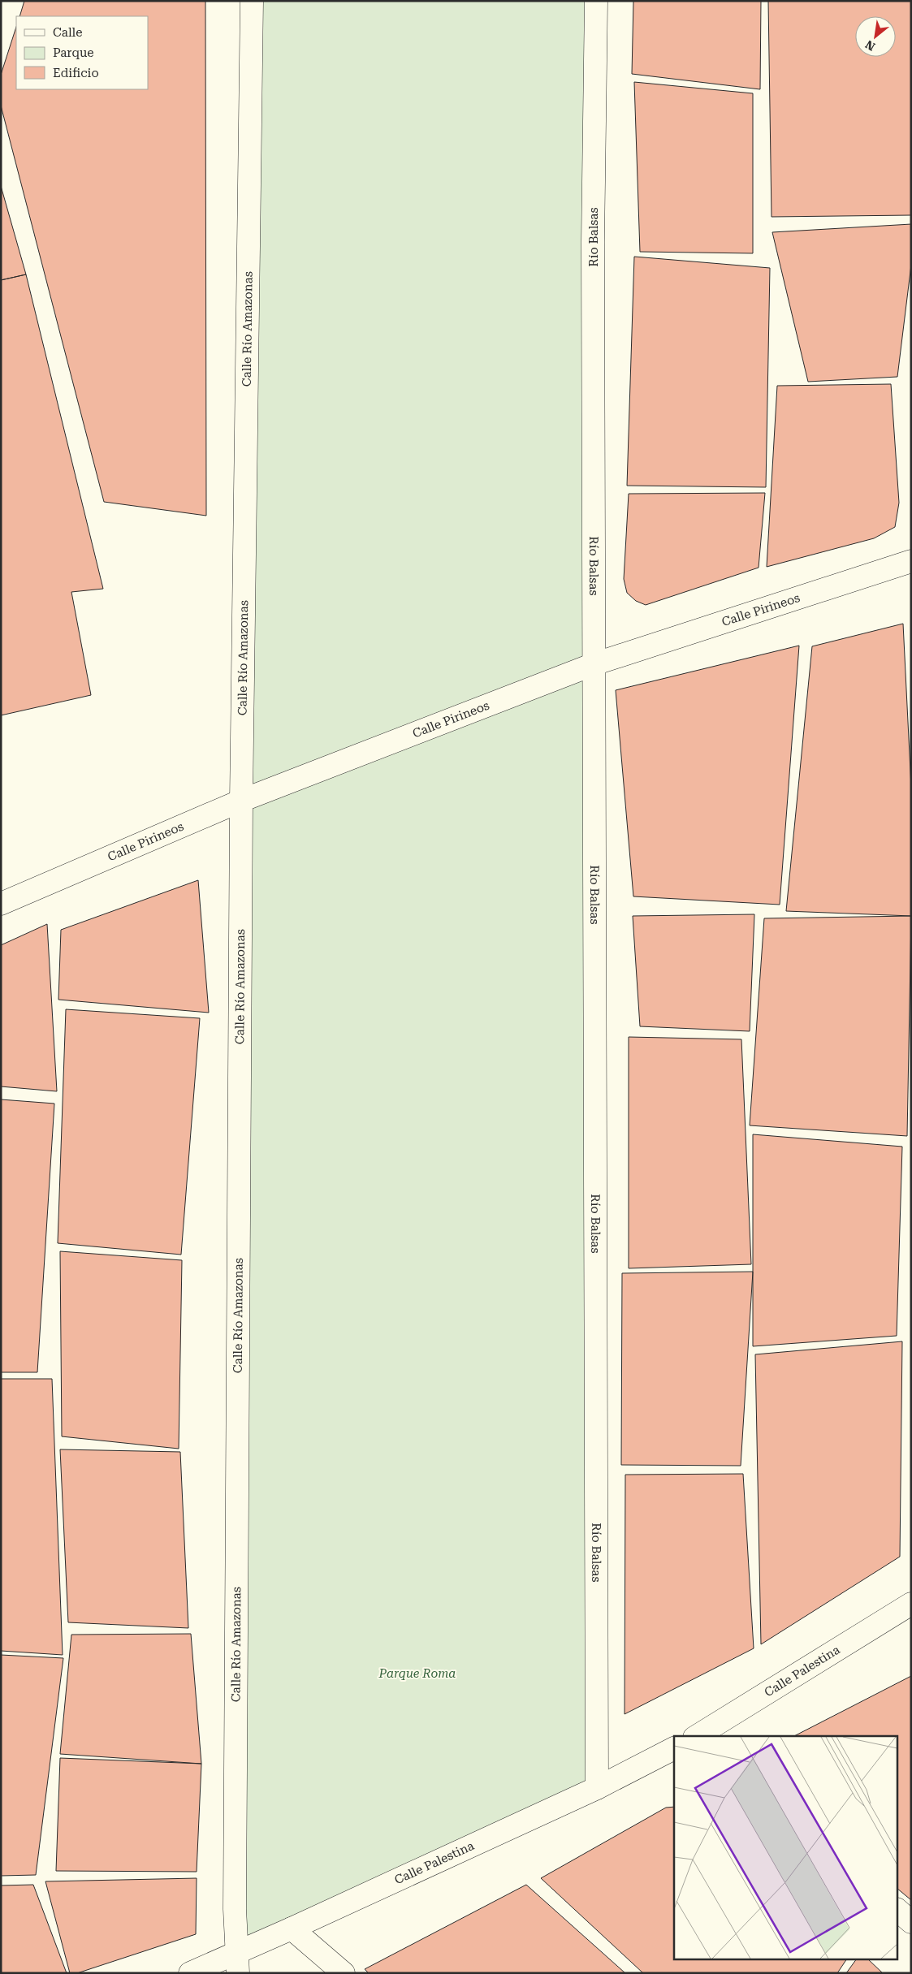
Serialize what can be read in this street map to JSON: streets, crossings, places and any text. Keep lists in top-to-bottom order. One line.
{"streets":{"street":["Río Balsas","Calle Río Amazonas","Calle Pirineos","Calle Palestina"]},"crossings":[["Río Balsas","Calle Pirineos"],["Río Balsas","Calle Palestina"],["Calle Río Amazonas","Calle Pirineos"],["Calle Río Amazonas","Calle Palestina"]],"parks":["Parque Roma"],"legend":["Calle","Parque","Edificio"],"north":"bottom left"}
